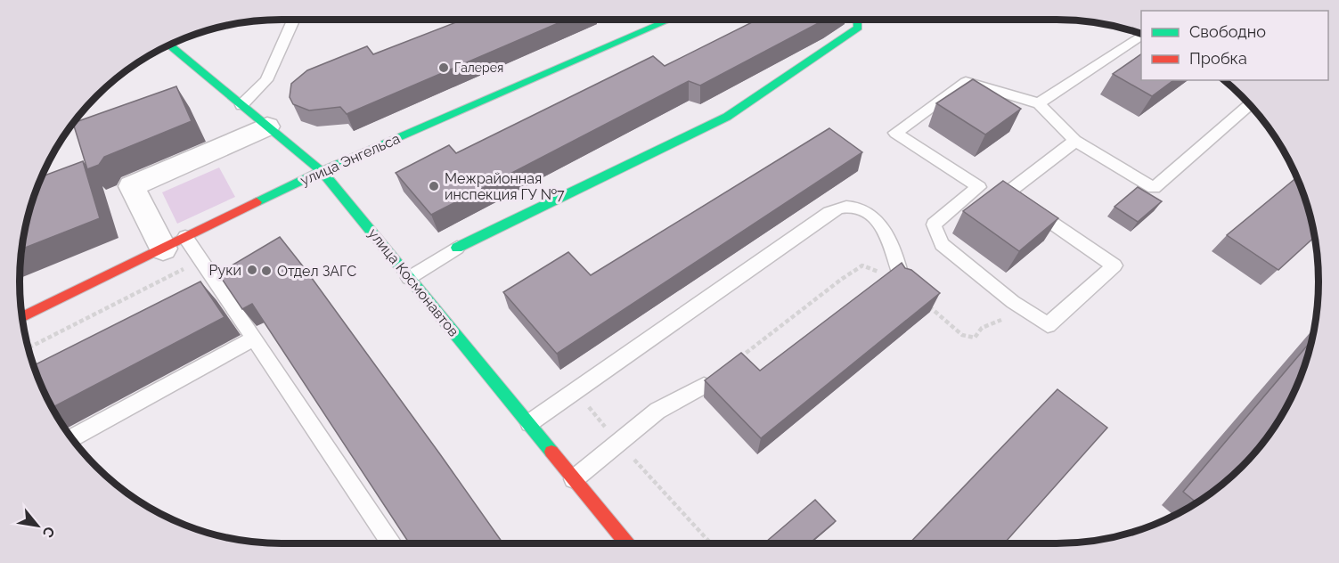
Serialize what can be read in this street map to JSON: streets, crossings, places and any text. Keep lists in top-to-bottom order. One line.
{"streets":{"street":["улица Энгельса","улица Космонавтов"]},"crossings":[["улица Энгельса","улица Космонавтов"]],"places":["Галерея","Межрайонная инспекция ГУ №7","Руки","Отдел ЗАГС"],"legend":["Свободно","Пробка"],"north":"bottom right"}
